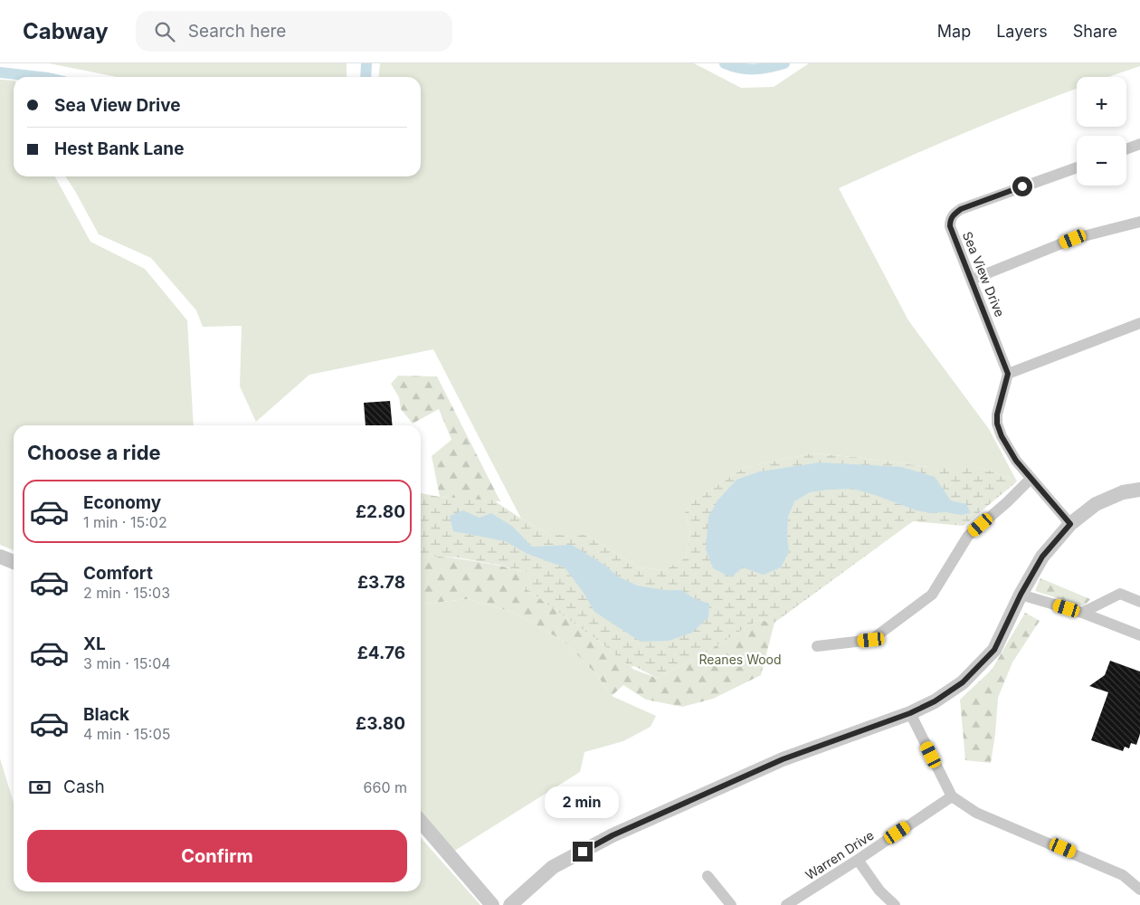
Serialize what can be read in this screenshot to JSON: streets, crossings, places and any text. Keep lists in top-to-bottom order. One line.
{"streets":{"street":["Sea View Drive","Warren Drive"]},"parks":["Reanes Wood"],"page":{"header":"Cabway","search":"Search here","nav":["Map","Layers","Share"],"map_buttons":["+","−"],"banner":["Sea View Drive","Hest Bank Lane"],"heading":"Choose a ride","list":[{"name":"Economy","note":"1 min · 15:02","value":"£2.80"},{"name":"Comfort","note":"2 min · 15:03","value":"£3.78"},{"name":"XL","note":"3 min · 15:04","value":"£4.76"},{"name":"Black","note":"4 min · 15:05","value":"£3.80"}],"pay":["Cash","660 m"],"bubble":"2 min","buttons":"Confirm"}}
